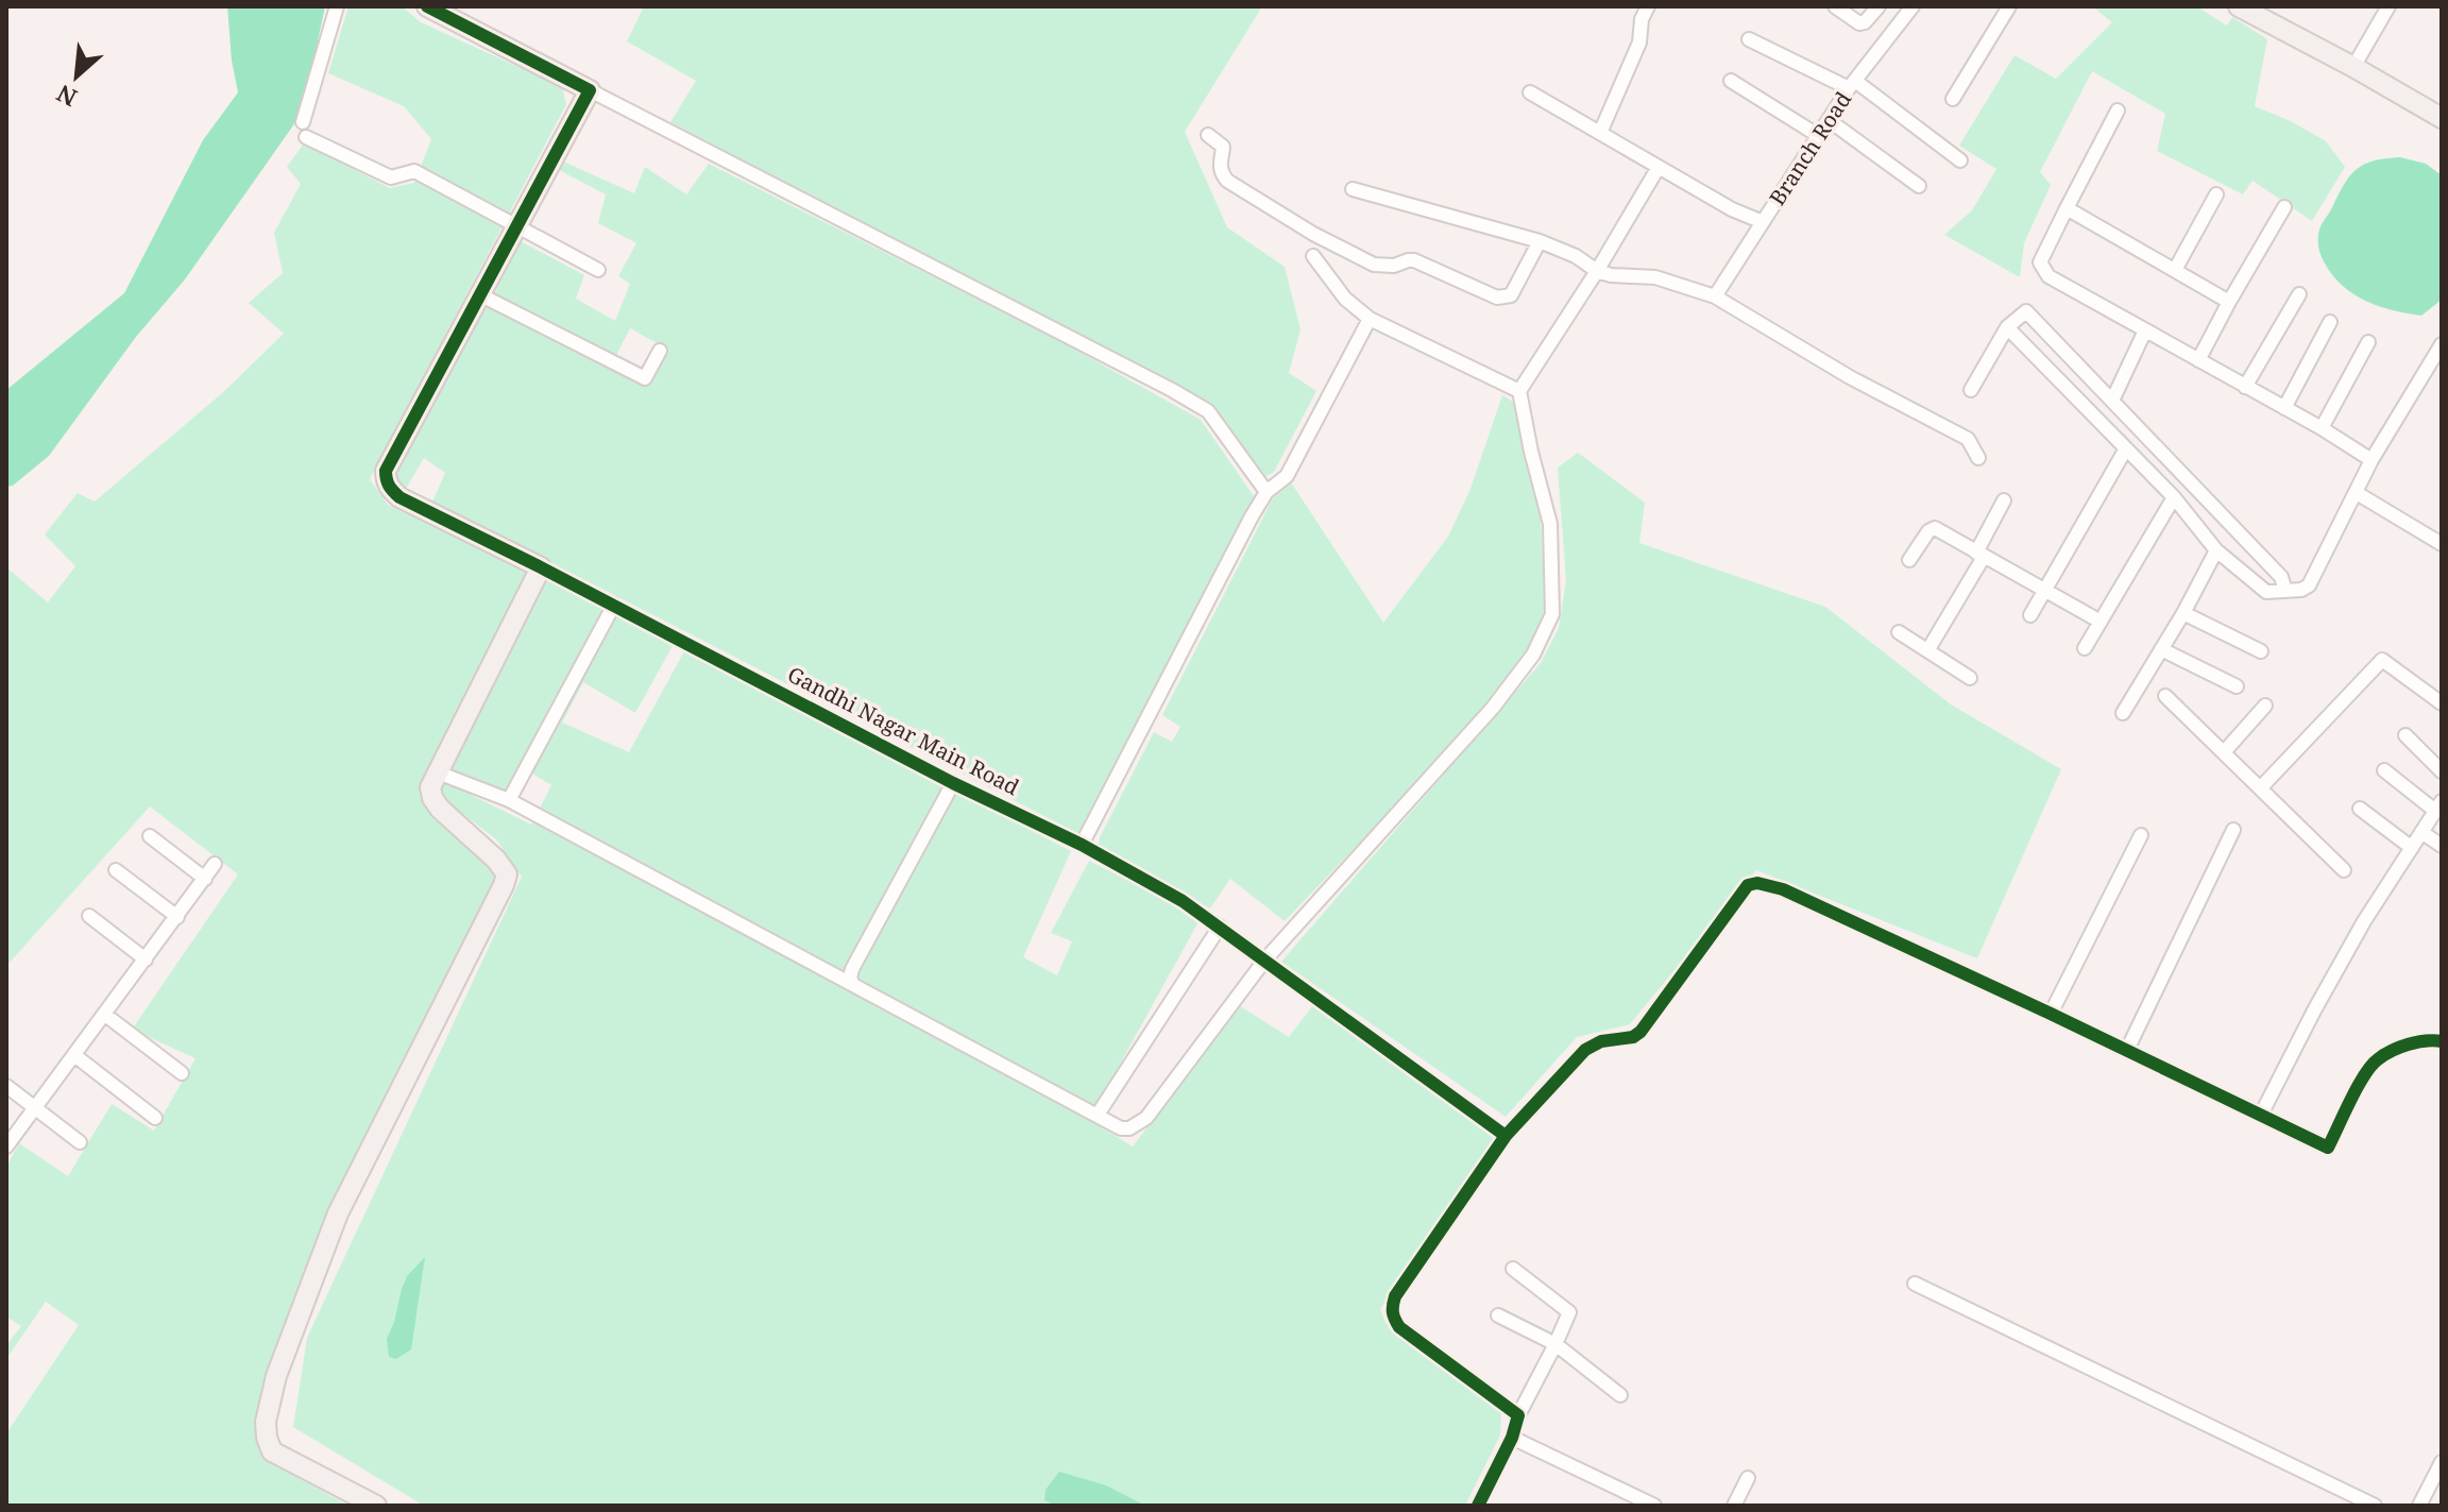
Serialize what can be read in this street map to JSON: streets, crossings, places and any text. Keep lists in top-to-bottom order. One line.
{"streets":{"street":["Branch Road","Gandhi Nagar Main Road"]},"north":"bottom left"}
